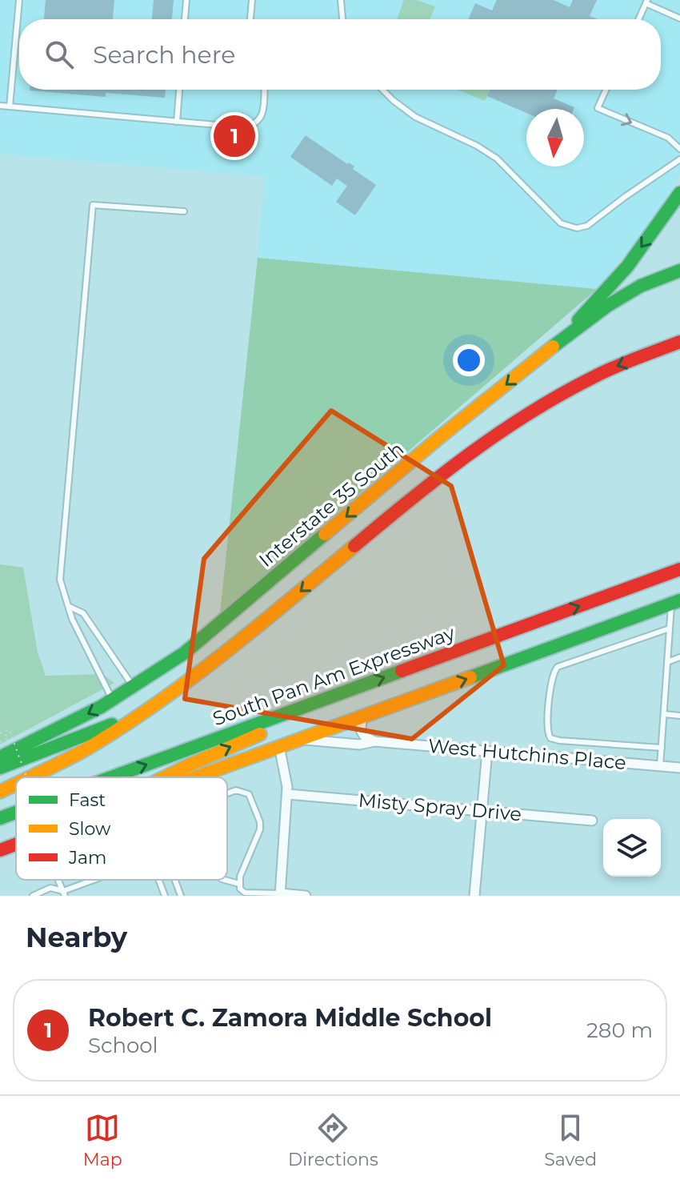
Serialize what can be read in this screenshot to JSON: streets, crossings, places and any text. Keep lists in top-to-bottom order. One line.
{"streets":{"main road":["Interstate 35 South","South Pan Am Expressway"],"street":["West Hutchins Place","Misty Spray Drive"]},"legend":["Fast","Slow","Jam"],"north":"bottom","page":{"search":"Search here","pins":"1","heading":"Nearby","list":[{"mark":"1","name":"Robert C. Zamora Middle School","note":"School","value":"280 m"}],"nav":["Map","Directions","Saved"]}}
